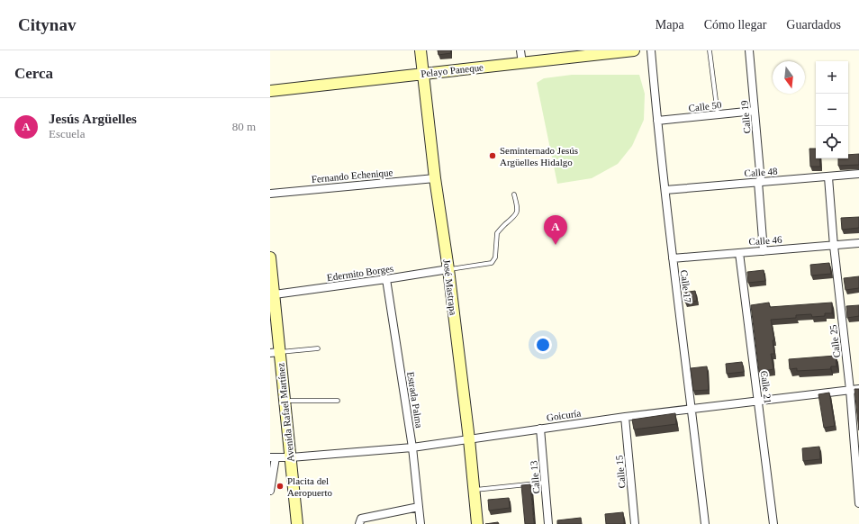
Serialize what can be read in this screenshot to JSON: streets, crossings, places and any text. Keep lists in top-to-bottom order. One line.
{"streets":{"street":["Pelayo Paneque","Calle 50","Calle 19","Calle 48","Fernando Echenique","Calle 46","Edermito Borges","Calle 17","José Mastrapa","Calle 25","Calle 21","Estrada Palma","Avenida Rafael Martínez","Goicuría","Calle 15","Calle 13"]},"crossings":[["Pelayo Paneque","José Mastrapa"],["Calle 50","Calle 19"],["Calle 50","Calle 17"],["Calle 19","Calle 48"],["Calle 19","Calle 46"],["Calle 48","Calle 17"],["Calle 48","Calle 25"],["Fernando Echenique","José Mastrapa"],["Calle 46","Calle 17"],["Calle 46","Calle 25"],["Calle 46","Calle 21"],["Edermito Borges","José Mastrapa"],["Edermito Borges","Estrada Palma"],["Edermito Borges","Avenida Rafael Martínez"],["Calle 17","Goicuría"],["José Mastrapa","Goicuría"],["Calle 25","Goicuría"],["Calle 21","Goicuría"],["Estrada Palma","Goicuría"],["Avenida Rafael Martínez","Goicuría"],["Goicuría","Calle 15"],["Goicuría","Calle 13"]],"places":["Seminternado Jesús Argüelles Hidalgo","Placita del Aeropuerto"],"north":"bottom","page":{"header":"Citynav","nav":["Mapa","Cómo llegar","Guardados"],"heading":"Cerca","map_buttons":["+","−"],"list":[{"mark":"A","name":"Jesús Argüelles","note":"Escuela","value":"80 m"}],"pins":"A"}}
